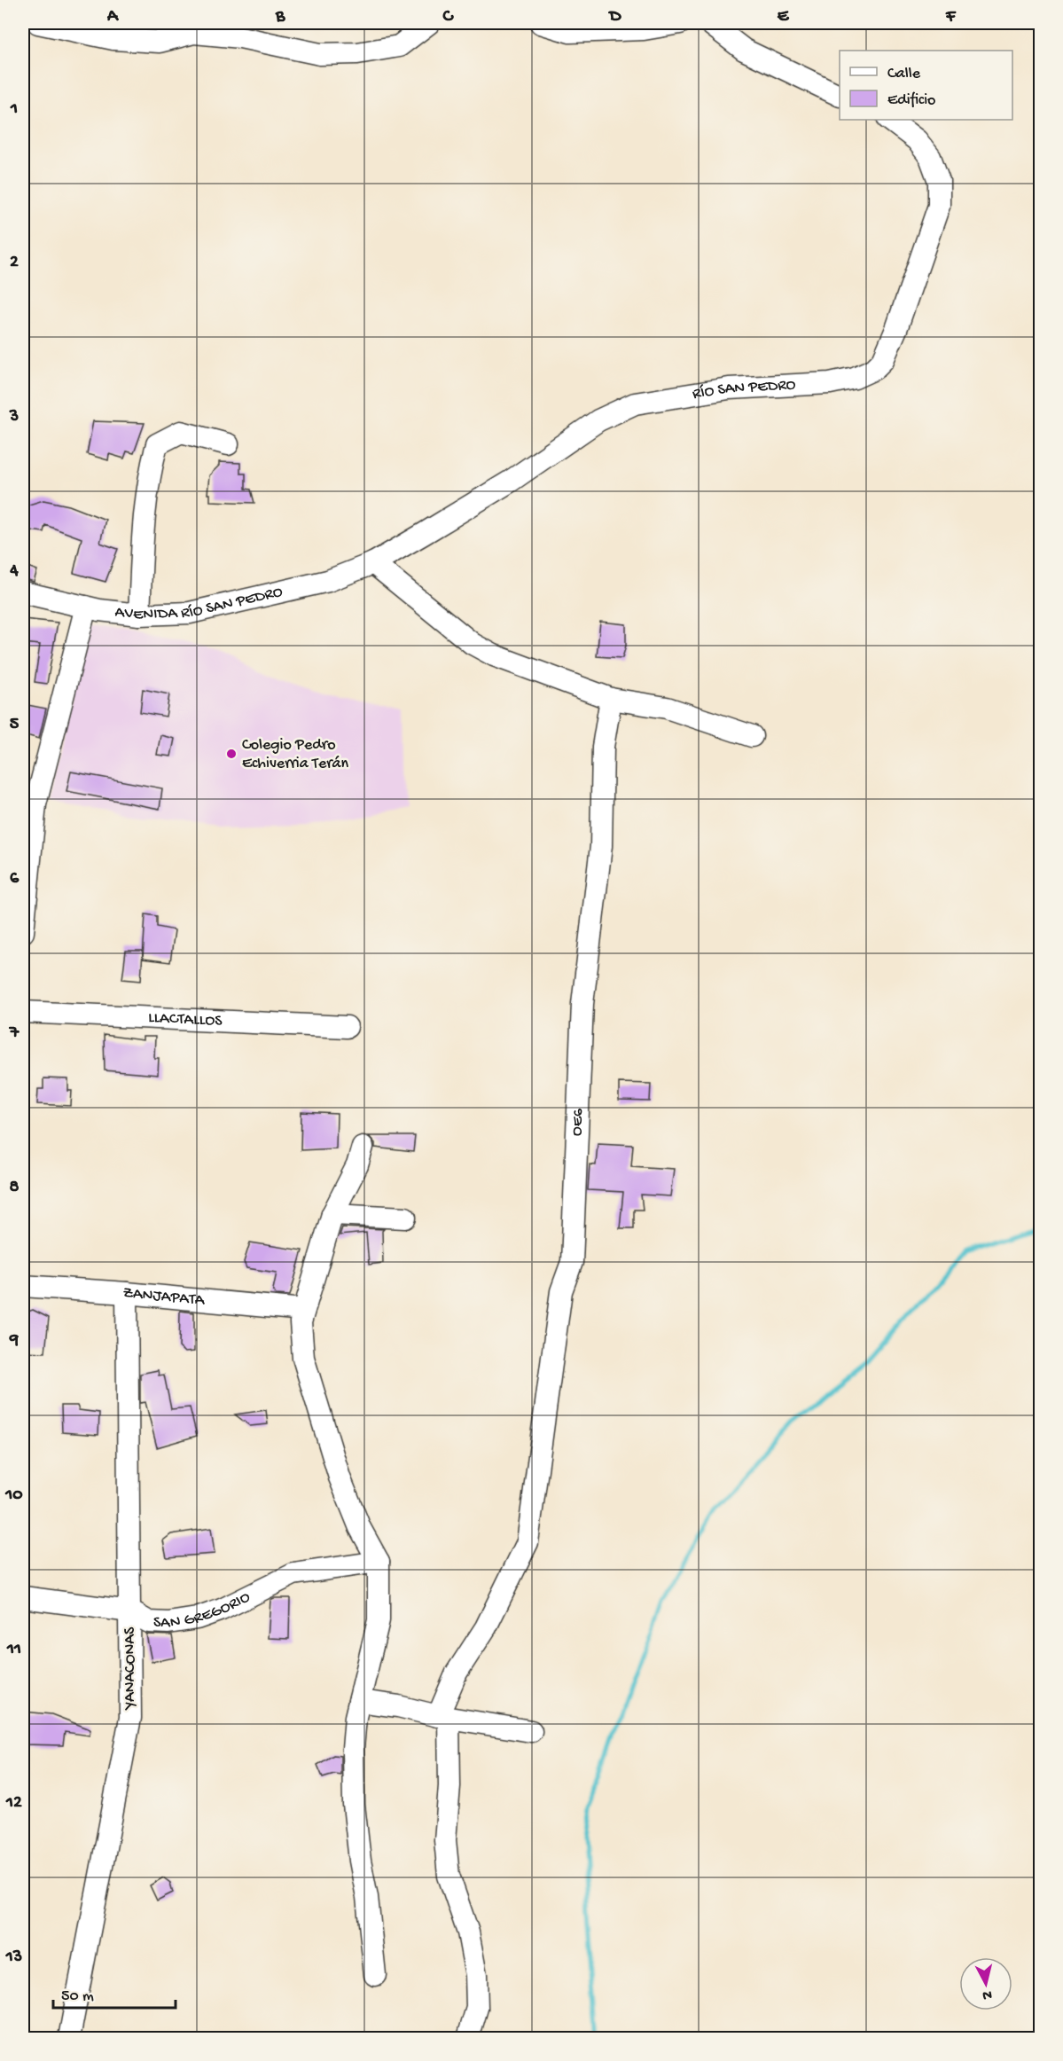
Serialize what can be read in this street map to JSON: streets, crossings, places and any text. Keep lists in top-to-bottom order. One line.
{"streets":{"street":["RÍO SAN PEDRO","AVENIDA RÍO SAN PEDRO","LLACTALLOS","OE6","ZANJAPATA","SAN GREGORIO","YANACONAS"]},"crossings":[["RÍO SAN PEDRO","AVENIDA RÍO SAN PEDRO"],["ZANJAPATA","YANACONAS"],["SAN GREGORIO","YANACONAS"]],"places":["Colegio Pedro Echiverria Terán"],"legend":["Calle","Edificio"],"scale_bar":"50 m","north":"bottom","grid":{"columns":["A","B","C","D","E","F"],"rows":["1","2","3","4","5","6","7","8","9","10","11","12","13"]}}
